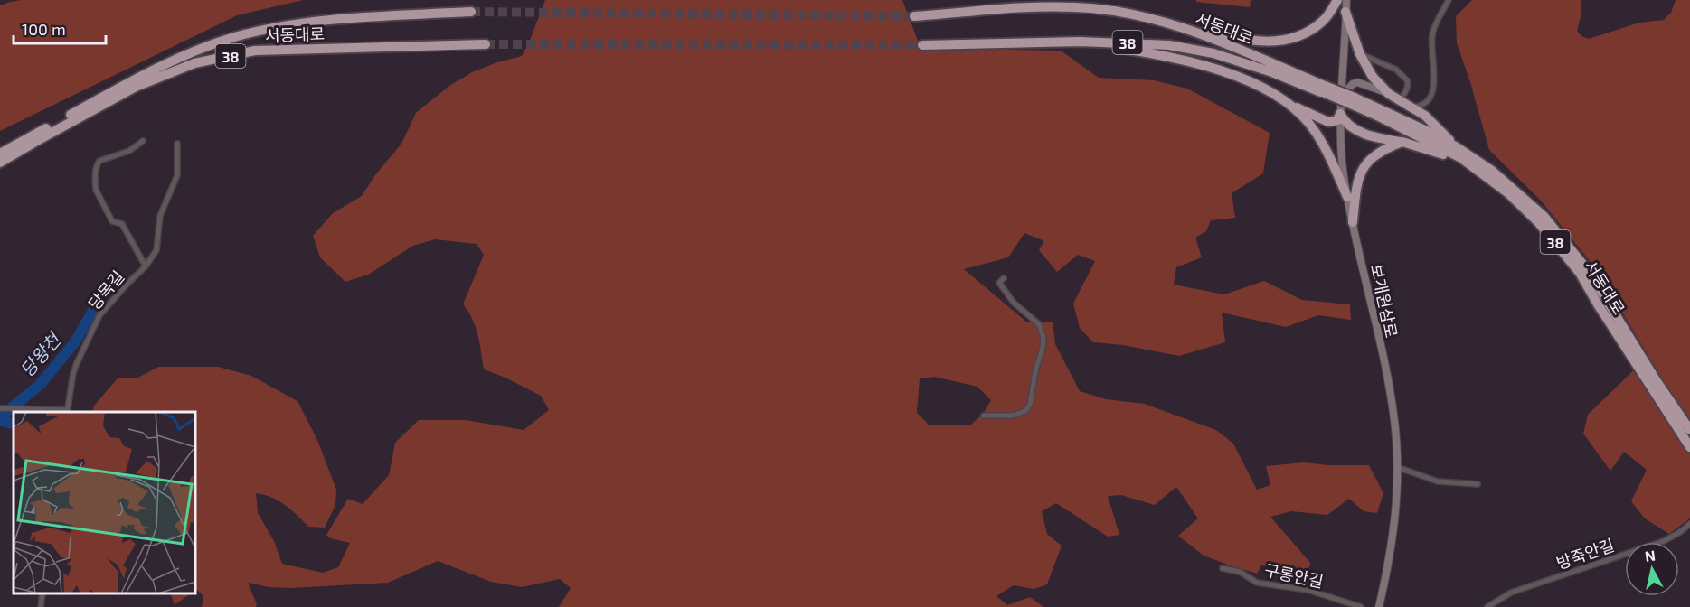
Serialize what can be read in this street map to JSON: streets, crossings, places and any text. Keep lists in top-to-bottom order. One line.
{"streets":{"highway":["서동대로","38"],"main road":["보개원삼로"],"street":["당목길","방죽안길","구롱안길"]},"crossings":[["서동대로","38"]],"water":["당왕천"],"scale_bar":"100 m","north":"top"}
